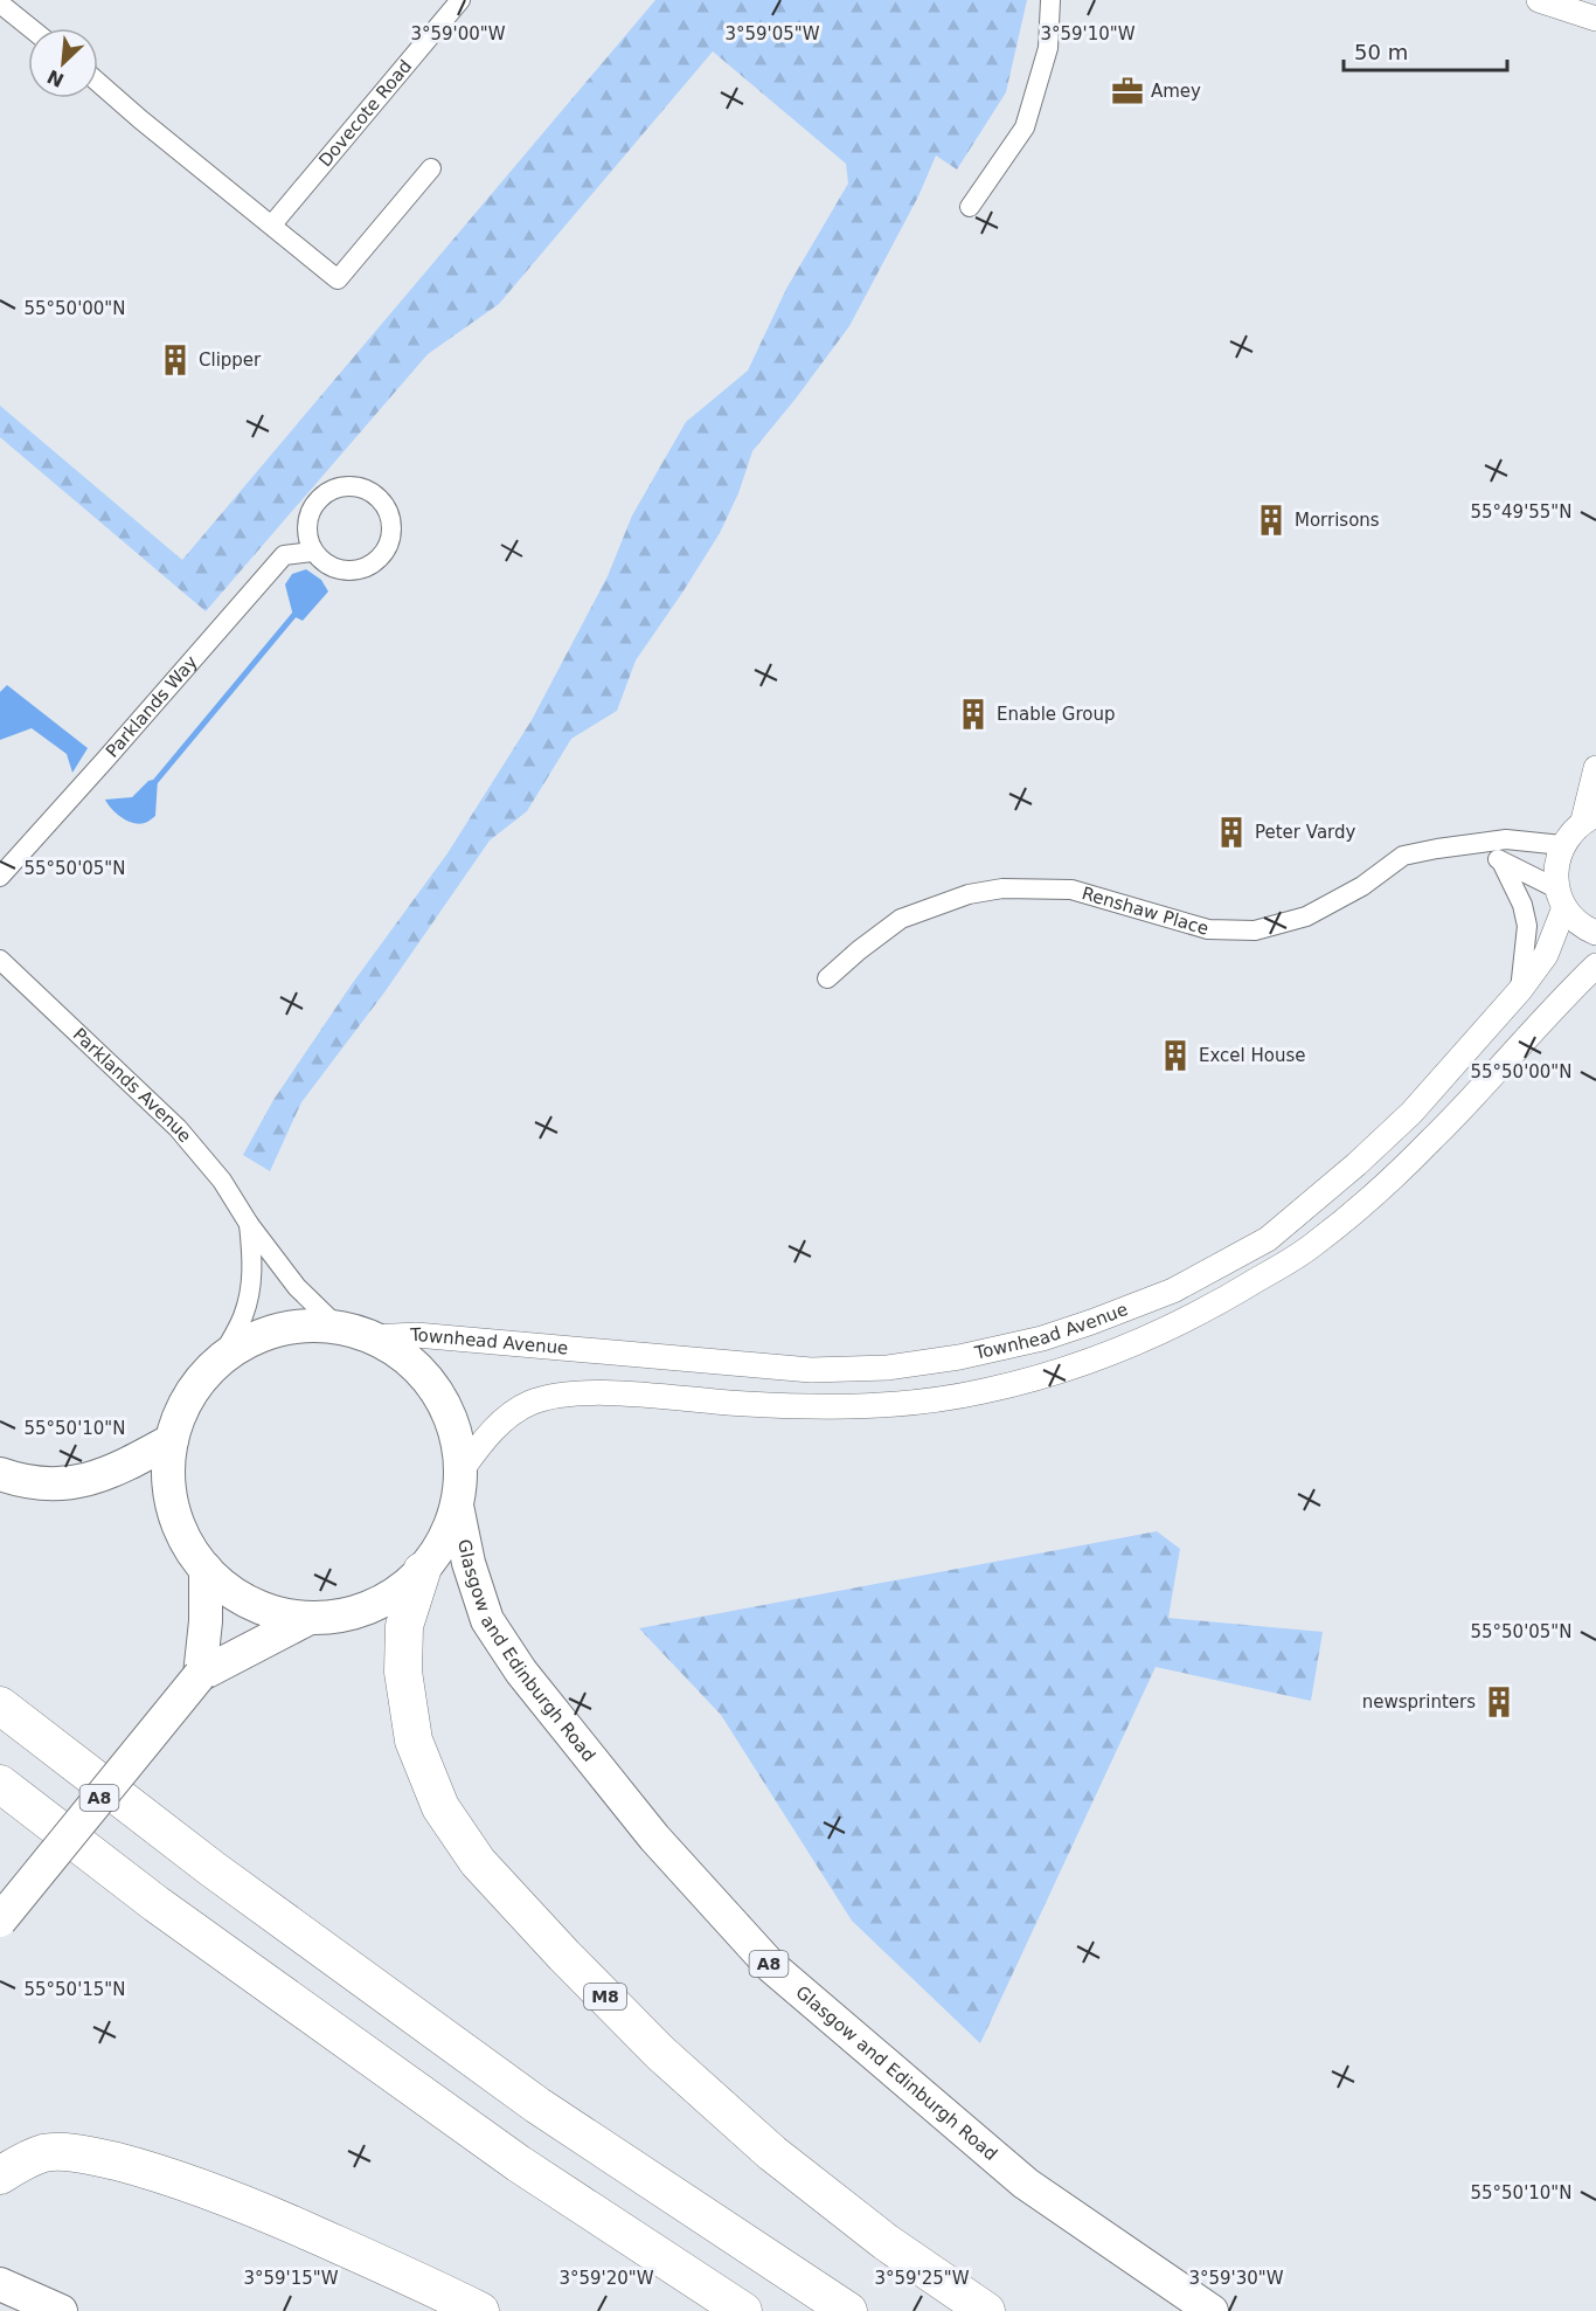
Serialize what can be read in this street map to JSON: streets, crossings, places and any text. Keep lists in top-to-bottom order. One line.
{"streets":{"highway":["Glasgow and Edinburgh Road","A8","M8"],"street":["Dovecote Road","Parklands Way","Renshaw Place","Parklands Avenue","Townhead Avenue"]},"crossings":[["Renshaw Place","Townhead Avenue"]],"places":{"office":["Amey"],"building":["Clipper","Morrisons","Enable Group","Peter Vardy","Excel House","newsprinters"]},"scale_bar":"50 m","north":"bottom left","coordinates":["3°59'00\"W","3°59'05\"W","3°59'10\"W","55°50'00\"N","55°49'55\"N","55°50'05\"N","55°50'10\"N","55°50'15\"N","3°59'15\"W","3°59'20\"W","3°59'25\"W","3°59'30\"W"]}
